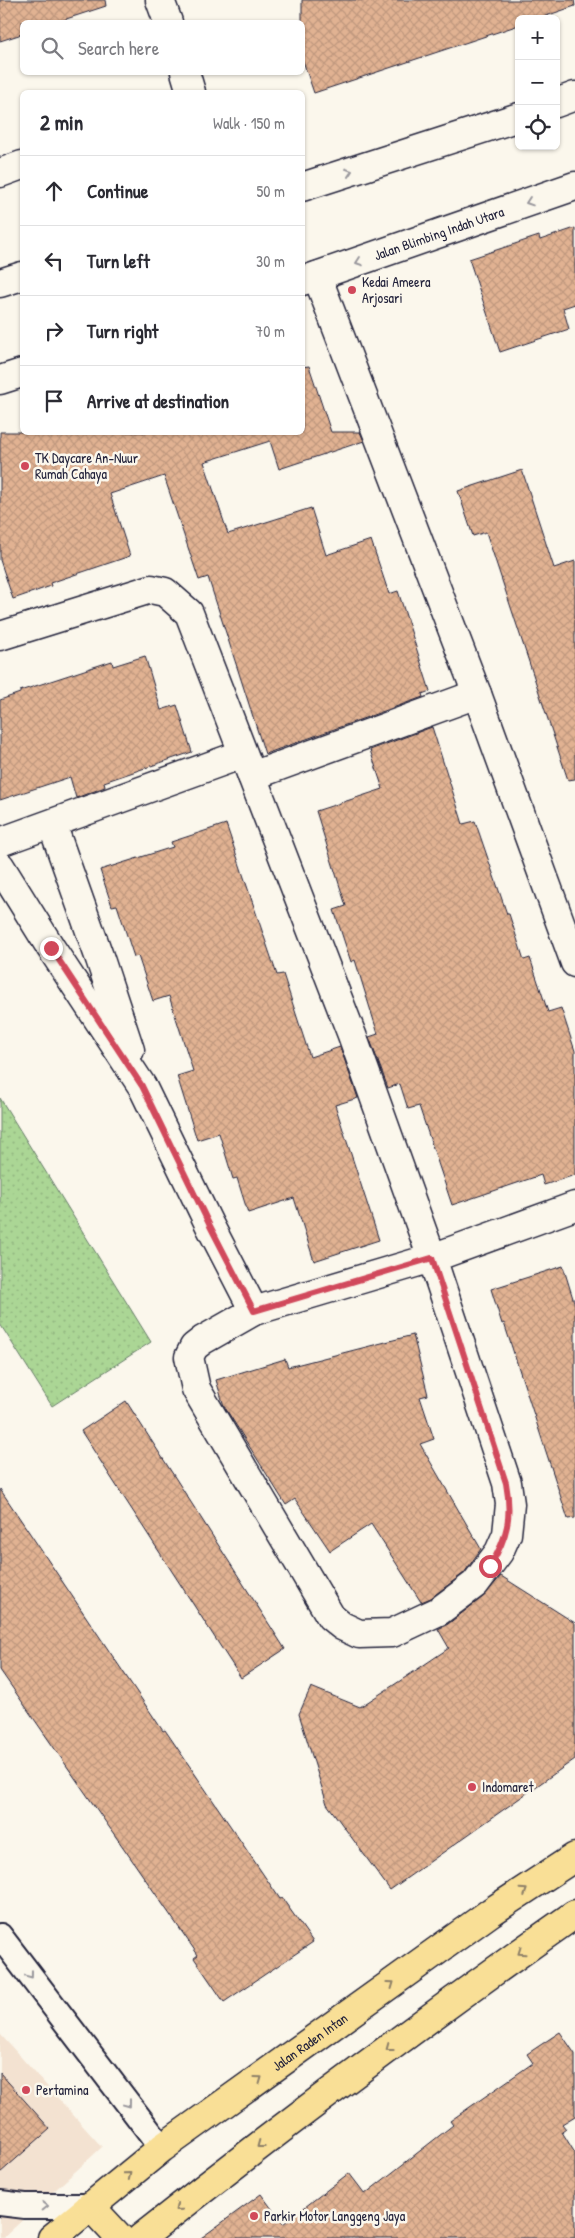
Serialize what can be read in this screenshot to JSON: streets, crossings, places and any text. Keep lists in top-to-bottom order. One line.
{"streets":{"highway":["Jalan Raden Intan"],"street":["Jalan Blimbing Indah Utara"]},"places":["Kedai Ameera Arjosari","TK Daycare An-Nuur Rumah Cahaya","Indomaret","Pertamina","Parkir Motor Langgeng Jaya"],"page":{"map_buttons":["+","−"],"search":"Search here","heading":["2 min","Walk · 150 m"],"list":[["Continue","50 m"],["Turn left","30 m"],["Turn right","70 m"],"Arrive at destination"]}}
